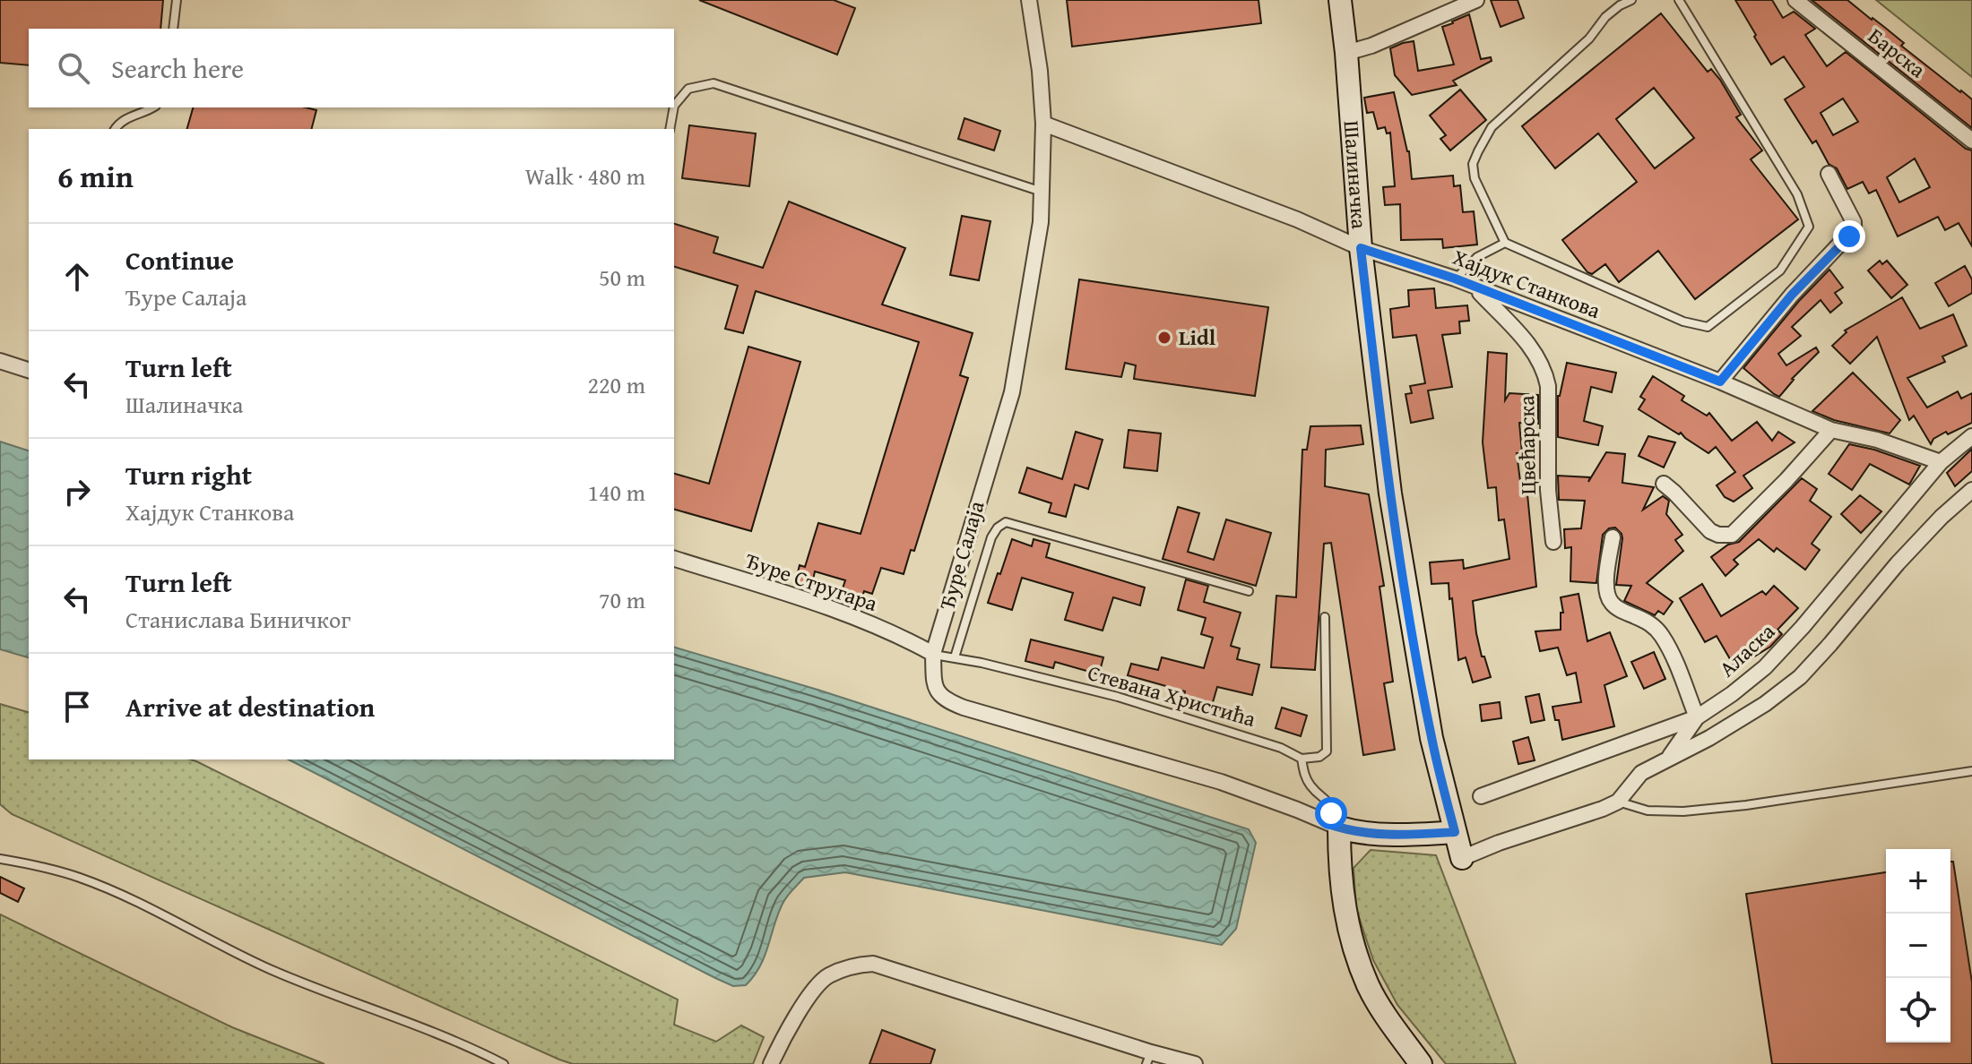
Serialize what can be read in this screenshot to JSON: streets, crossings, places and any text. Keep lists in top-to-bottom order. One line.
{"streets":{"main road":["Шалиначка","Ђуре Салаја"],"street":["Барска","Хајдук Станкова","Цвећарска","Ђуре Стругара","Аласка"],"lane":["Стевана Христића"]},"crossings":[["Шалиначка","Хајдук Станкова"],["Шалиначка","Ђуре Салаја"],["Хајдук Станкова","Цвећарска"],["Хајдук Станкова","Ђуре Салаја"],["Хајдук Станкова","Аласка"],["Ђуре Салаја","Ђуре Стругара"],["Ђуре Салаја","Стевана Христића"],["Ђуре Стругара","Стевана Христића"]],"places":["Lidl"],"page":{"search":"Search here","heading":["6 min","Walk · 480 m"],"list":[["Continue","Ђуре Салаја","50 m"],["Turn left","Шалиначка","220 m"],["Turn right","Хајдук Станкова","140 m"],["Turn left","Станислава Биничког","70 m"],"Arrive at destination"],"map_buttons":["+","−"]}}
